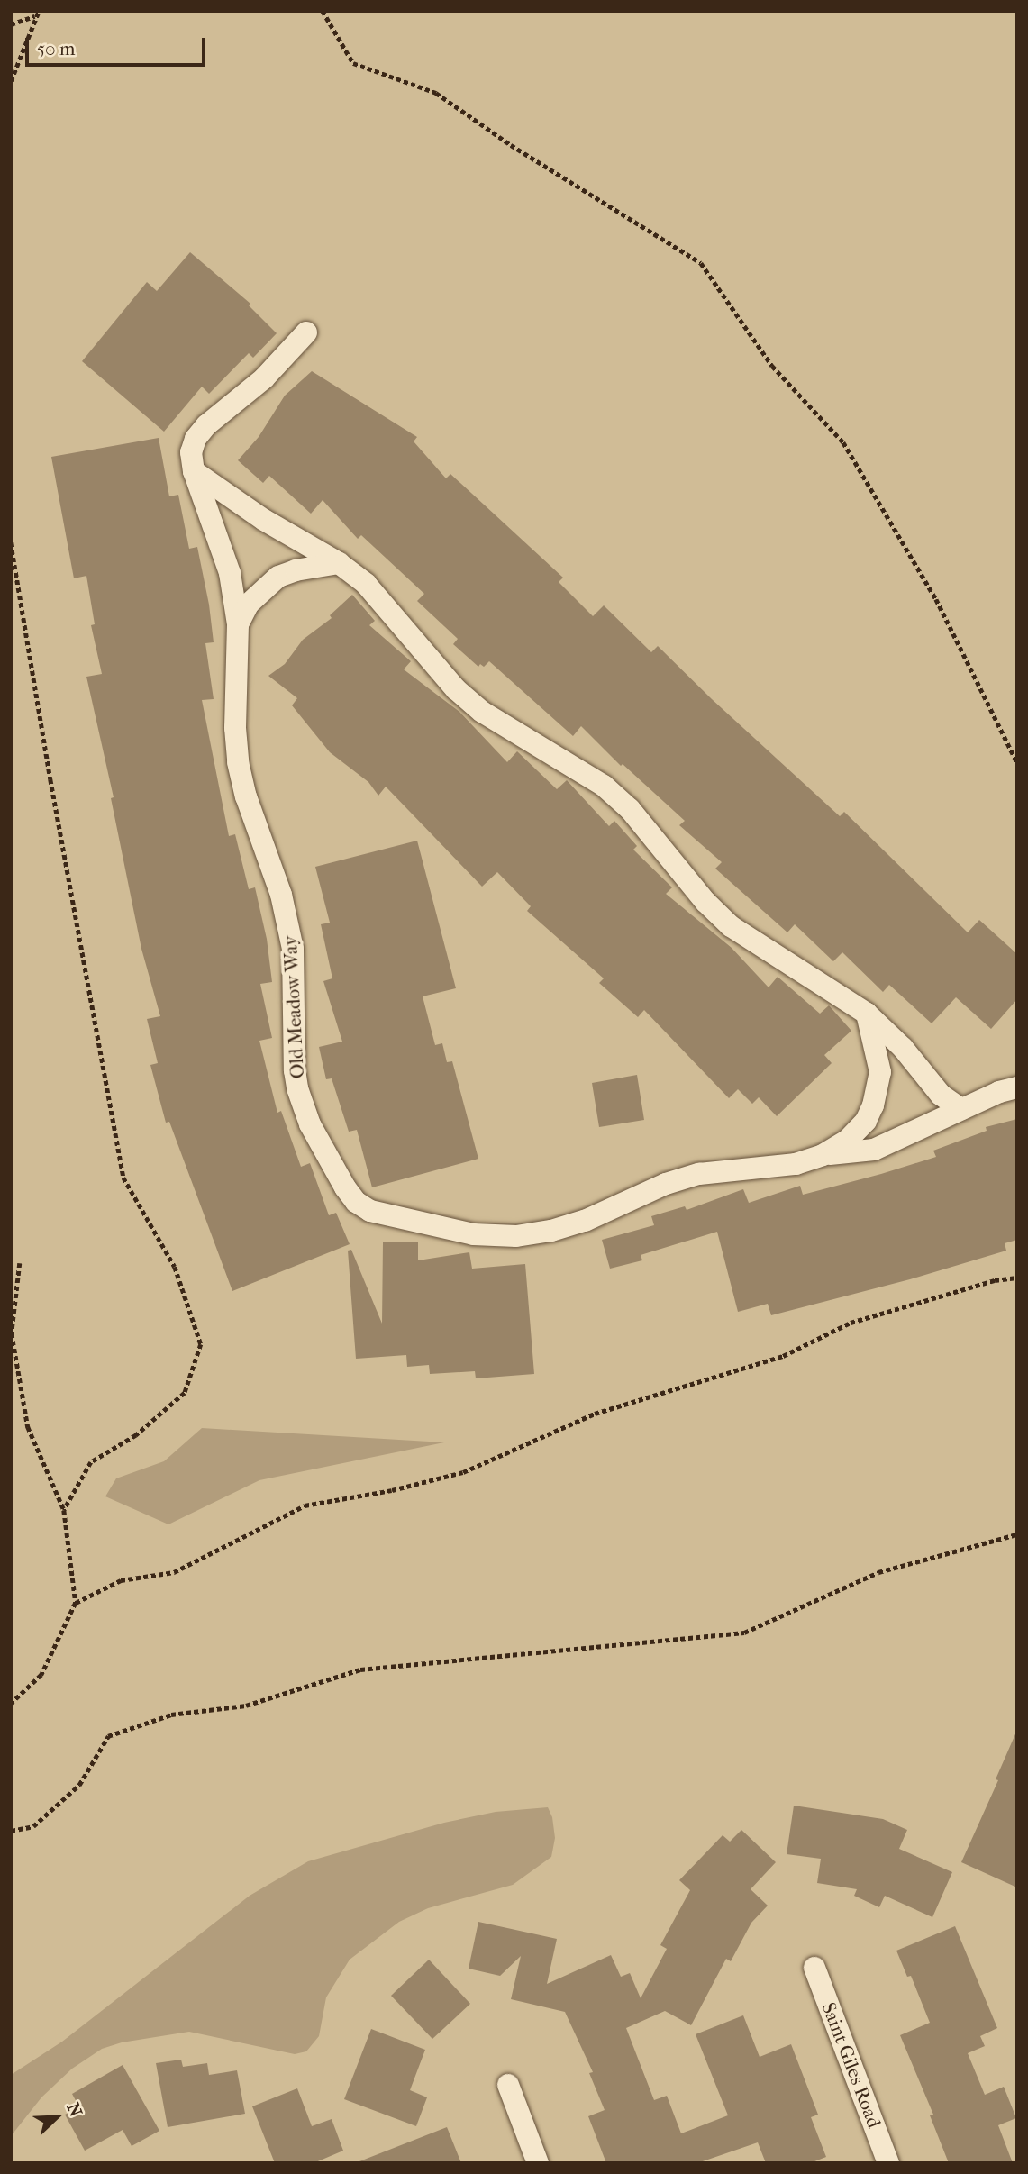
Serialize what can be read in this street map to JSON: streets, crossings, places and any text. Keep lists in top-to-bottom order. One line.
{"streets":{"street":["Old Meadow Way","Saint Giles Road"]},"scale_bar":"50 m","north":"top right"}
